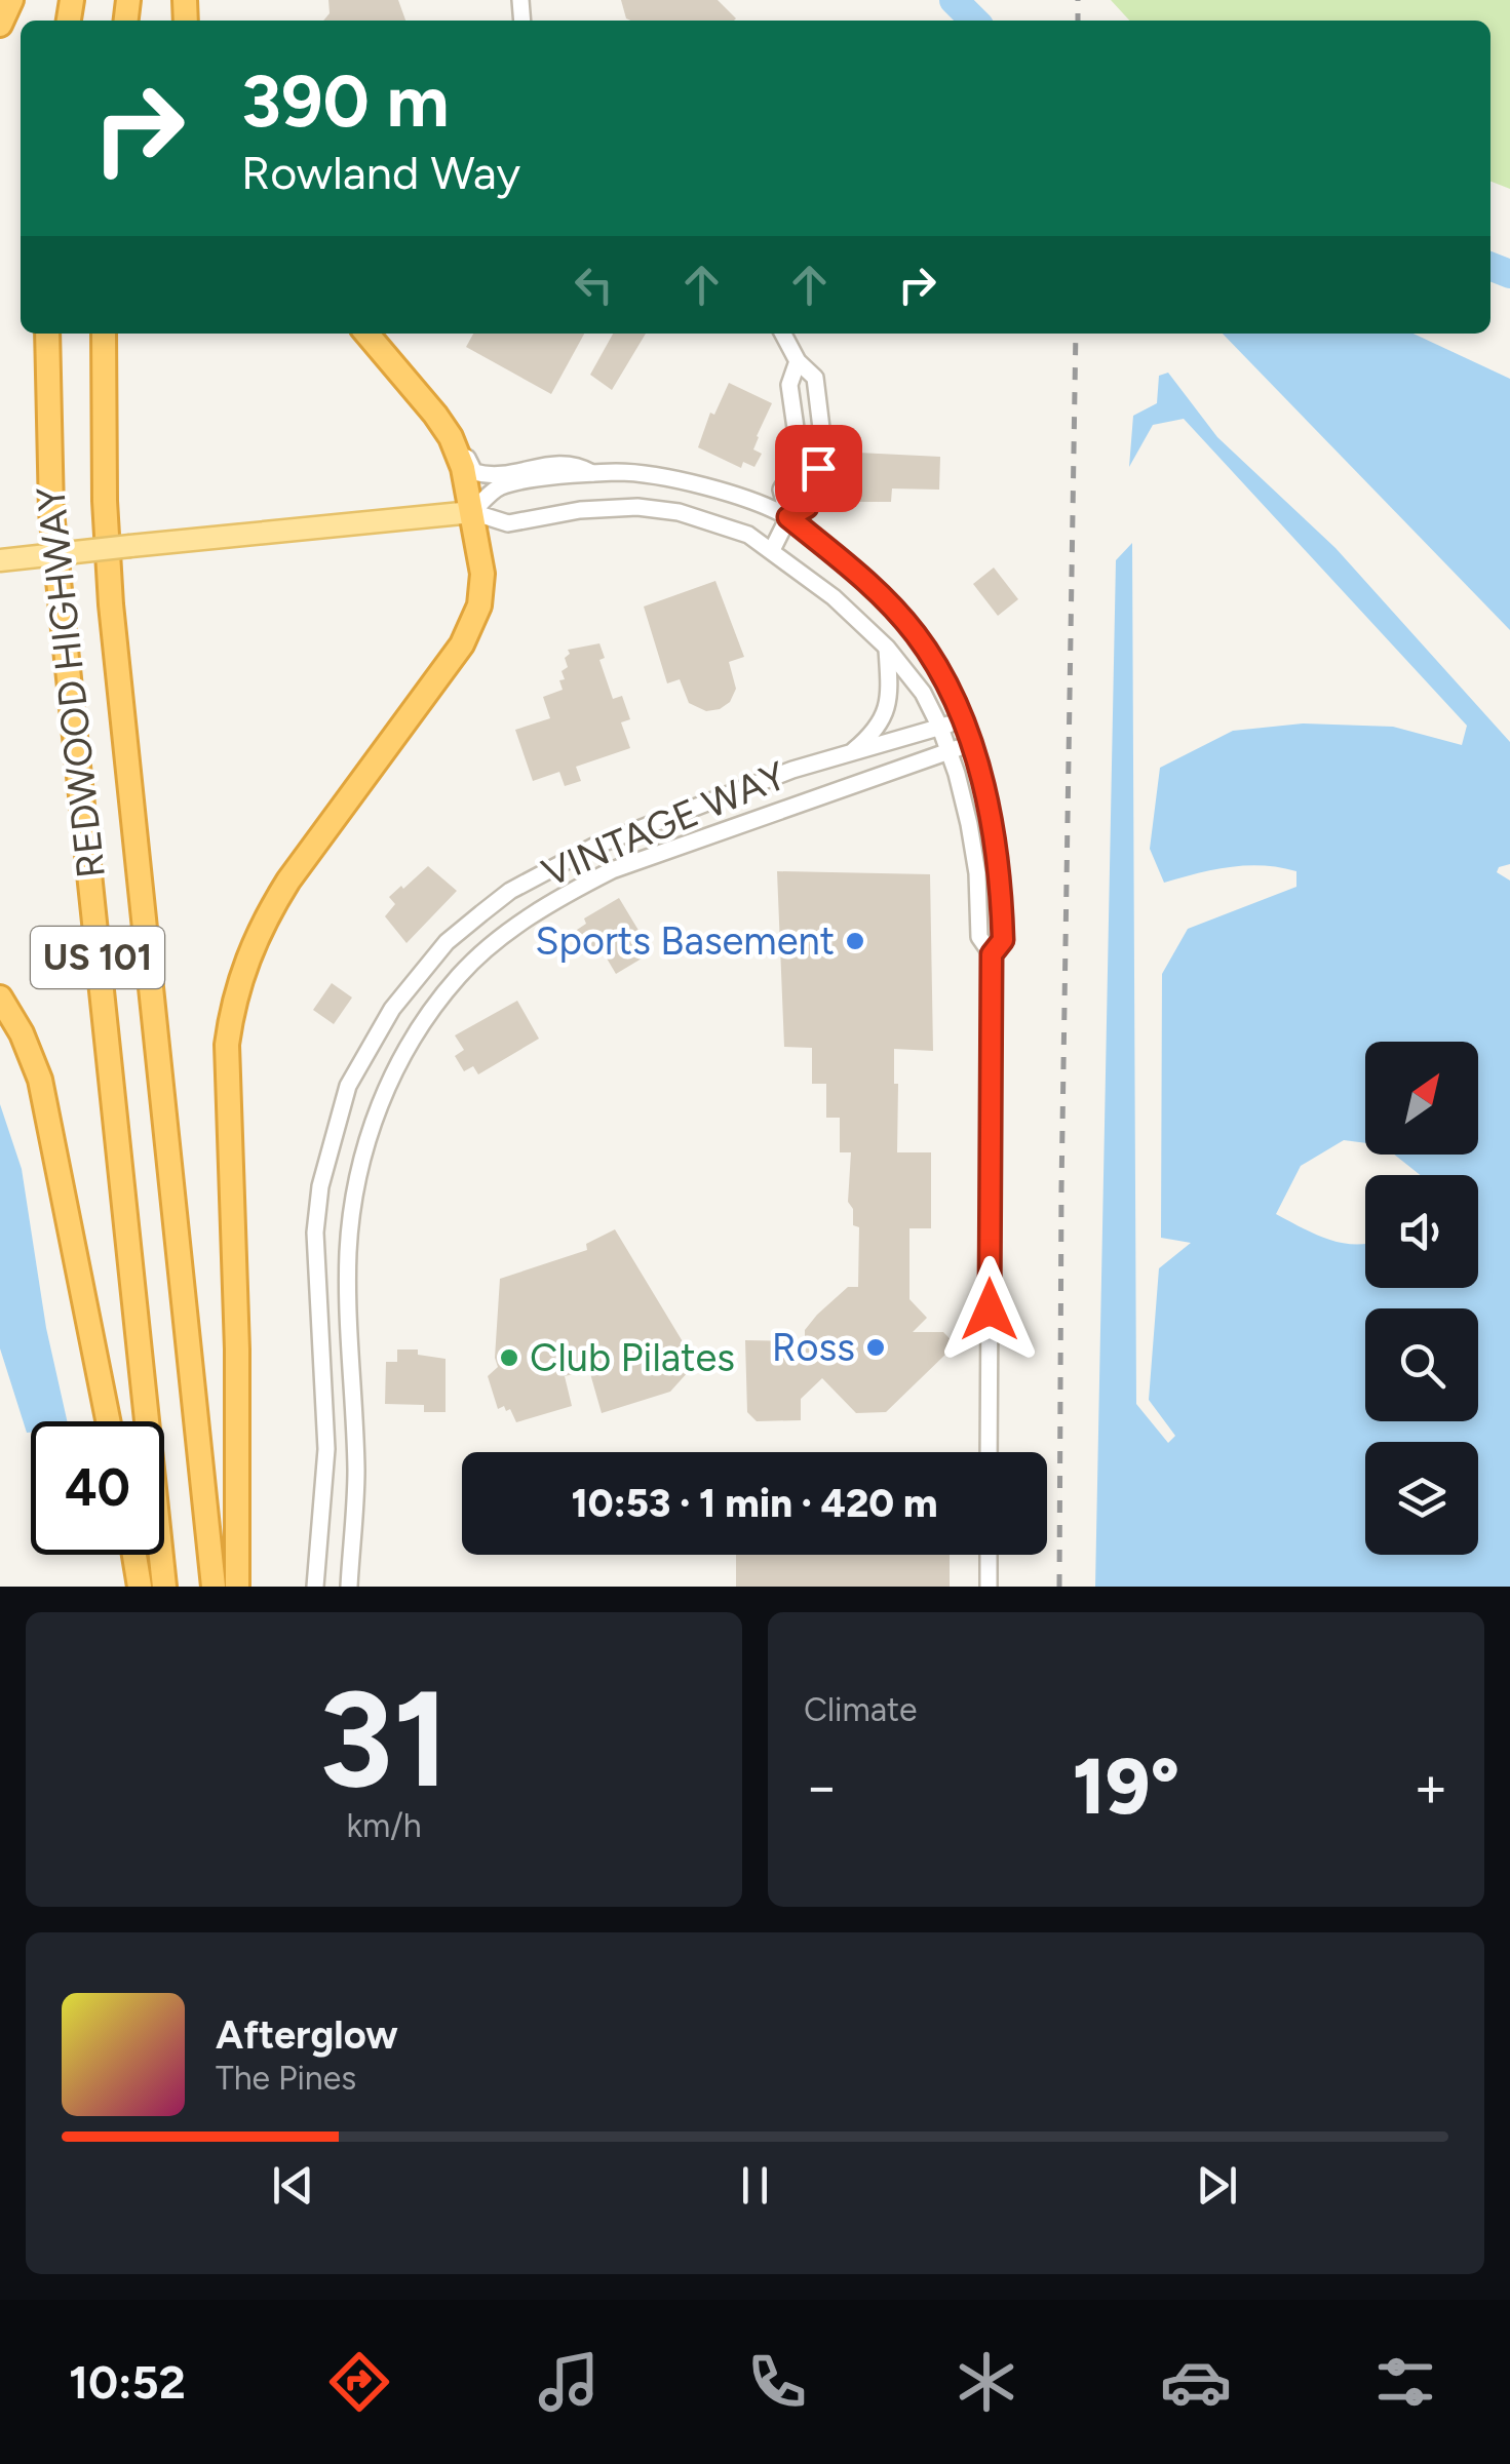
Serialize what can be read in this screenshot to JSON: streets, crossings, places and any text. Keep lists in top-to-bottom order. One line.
{"streets":{"highway":["REDWOOD HIGHWAY","US 101"],"street":["VINTAGE WAY"]},"places":["Sports Basement","Ross","Club Pilates"],"north":"top right","page":{"turn":["390 m","Rowland Way"],"limit":"40","trip":"10:53 · 1 min · 420 m","tile":[["31","km/h"],"Climate"],"heat":["−","19°","+"],"song":["Afterglow","The Pines"],"tabs":"10:52"}}
